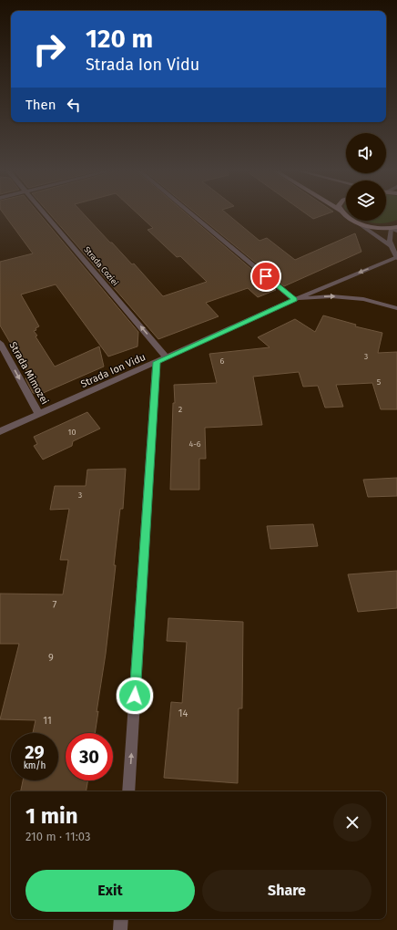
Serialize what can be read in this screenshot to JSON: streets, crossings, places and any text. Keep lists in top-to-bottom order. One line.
{"streets":{"street":["Strada Coziei","Strada Ion Vidu","Strada Mimozei"]},"crossings":[["Strada Coziei","Strada Ion Vidu"],["Strada Ion Vidu","Strada Mimozei"]],"one_way":["Strada Coziei","Strada Mimozei"],"house_numbers":["3","6","5","2","10","4-6","3","7","9","14","11"],"page":{"turn":["120 m","Strada Ion Vidu"],"then":"Then","speed":"29 km/h","limit":"30","heading":["1 min","210 m · 11:03"],"buttons":["Exit","Share"]}}
